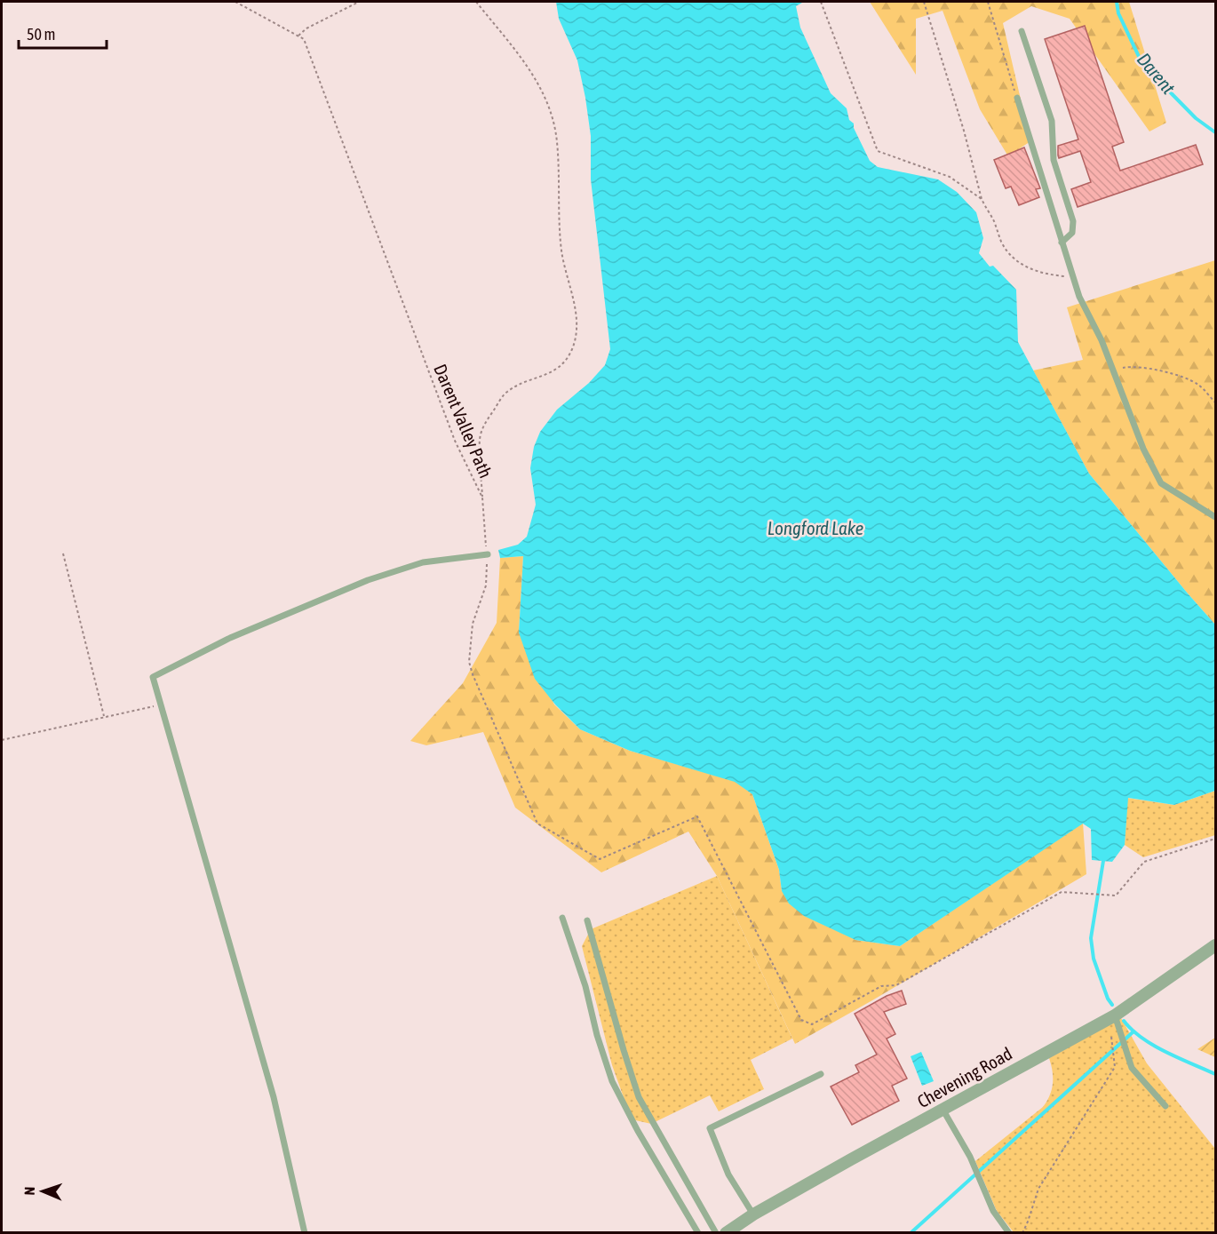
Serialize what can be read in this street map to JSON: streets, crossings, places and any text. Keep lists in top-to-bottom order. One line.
{"streets":{"street":["Chevening Road"],"path":["Darent Valley Path"]},"water":["Darent","Longford Lake"],"scale_bar":"50 m","north":"left"}
